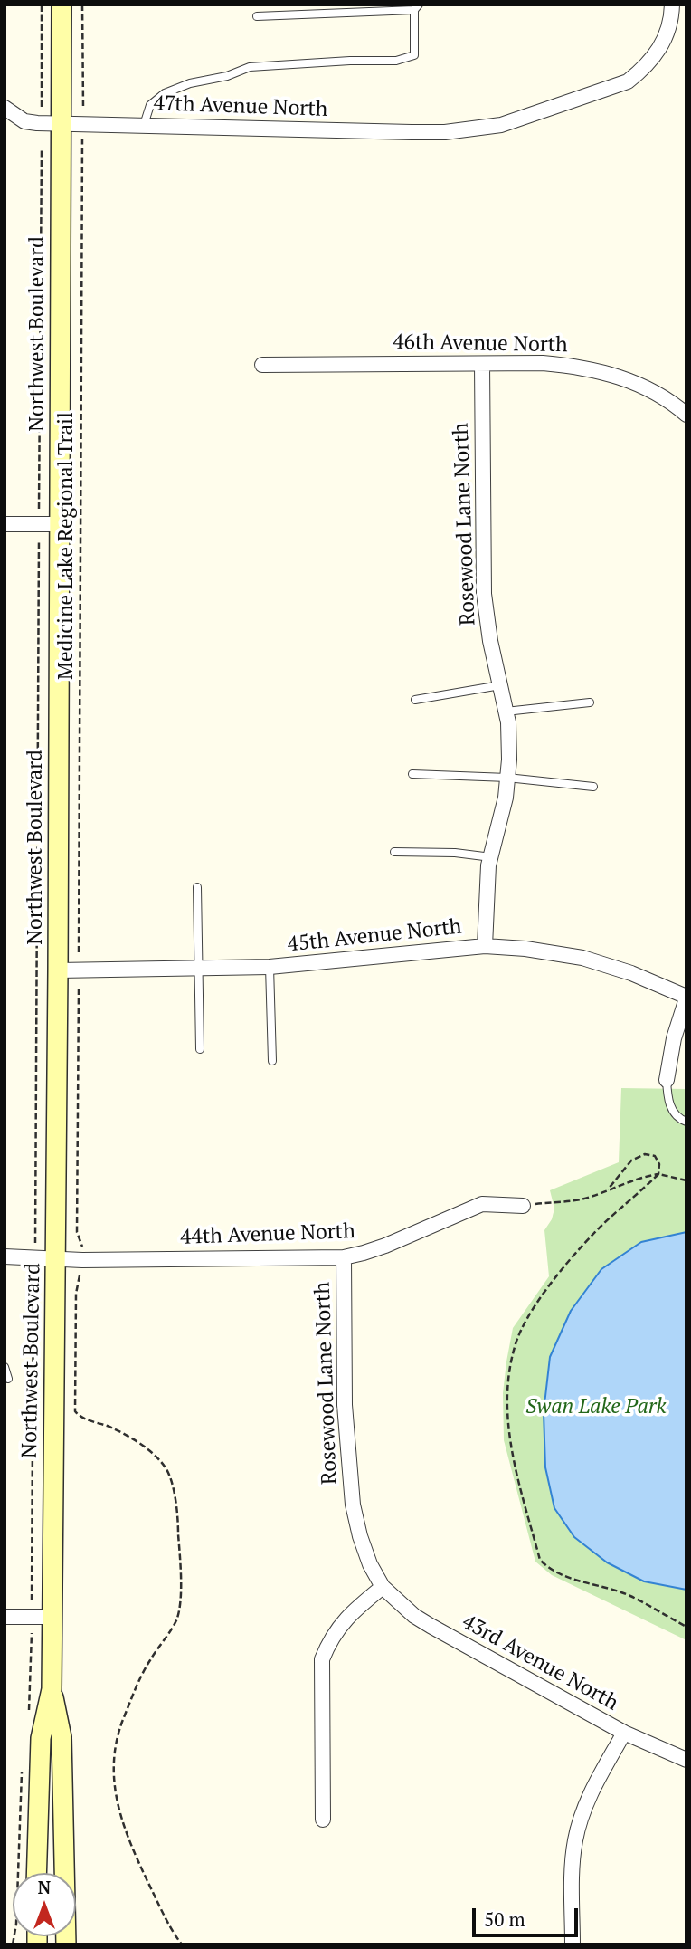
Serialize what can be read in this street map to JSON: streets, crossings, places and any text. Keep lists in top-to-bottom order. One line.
{"streets":{"main road":["Northwest Boulevard"],"street":["47th Avenue North","46th Avenue North","Rosewood Lane North","45th Avenue North","44th Avenue North","43rd Avenue North"],"path":["Medicine Lake Regional Trail"]},"crossings":[["47th Avenue North","Northwest Boulevard"],["Northwest Boulevard","45th Avenue North"],["Northwest Boulevard","44th Avenue North"],["46th Avenue North","Rosewood Lane North"],["Rosewood Lane North","45th Avenue North"],["Rosewood Lane North","44th Avenue North"],["Rosewood Lane North","43rd Avenue North"]],"parks":["Swan Lake Park"],"scale_bar":"50 m","north":"top"}
